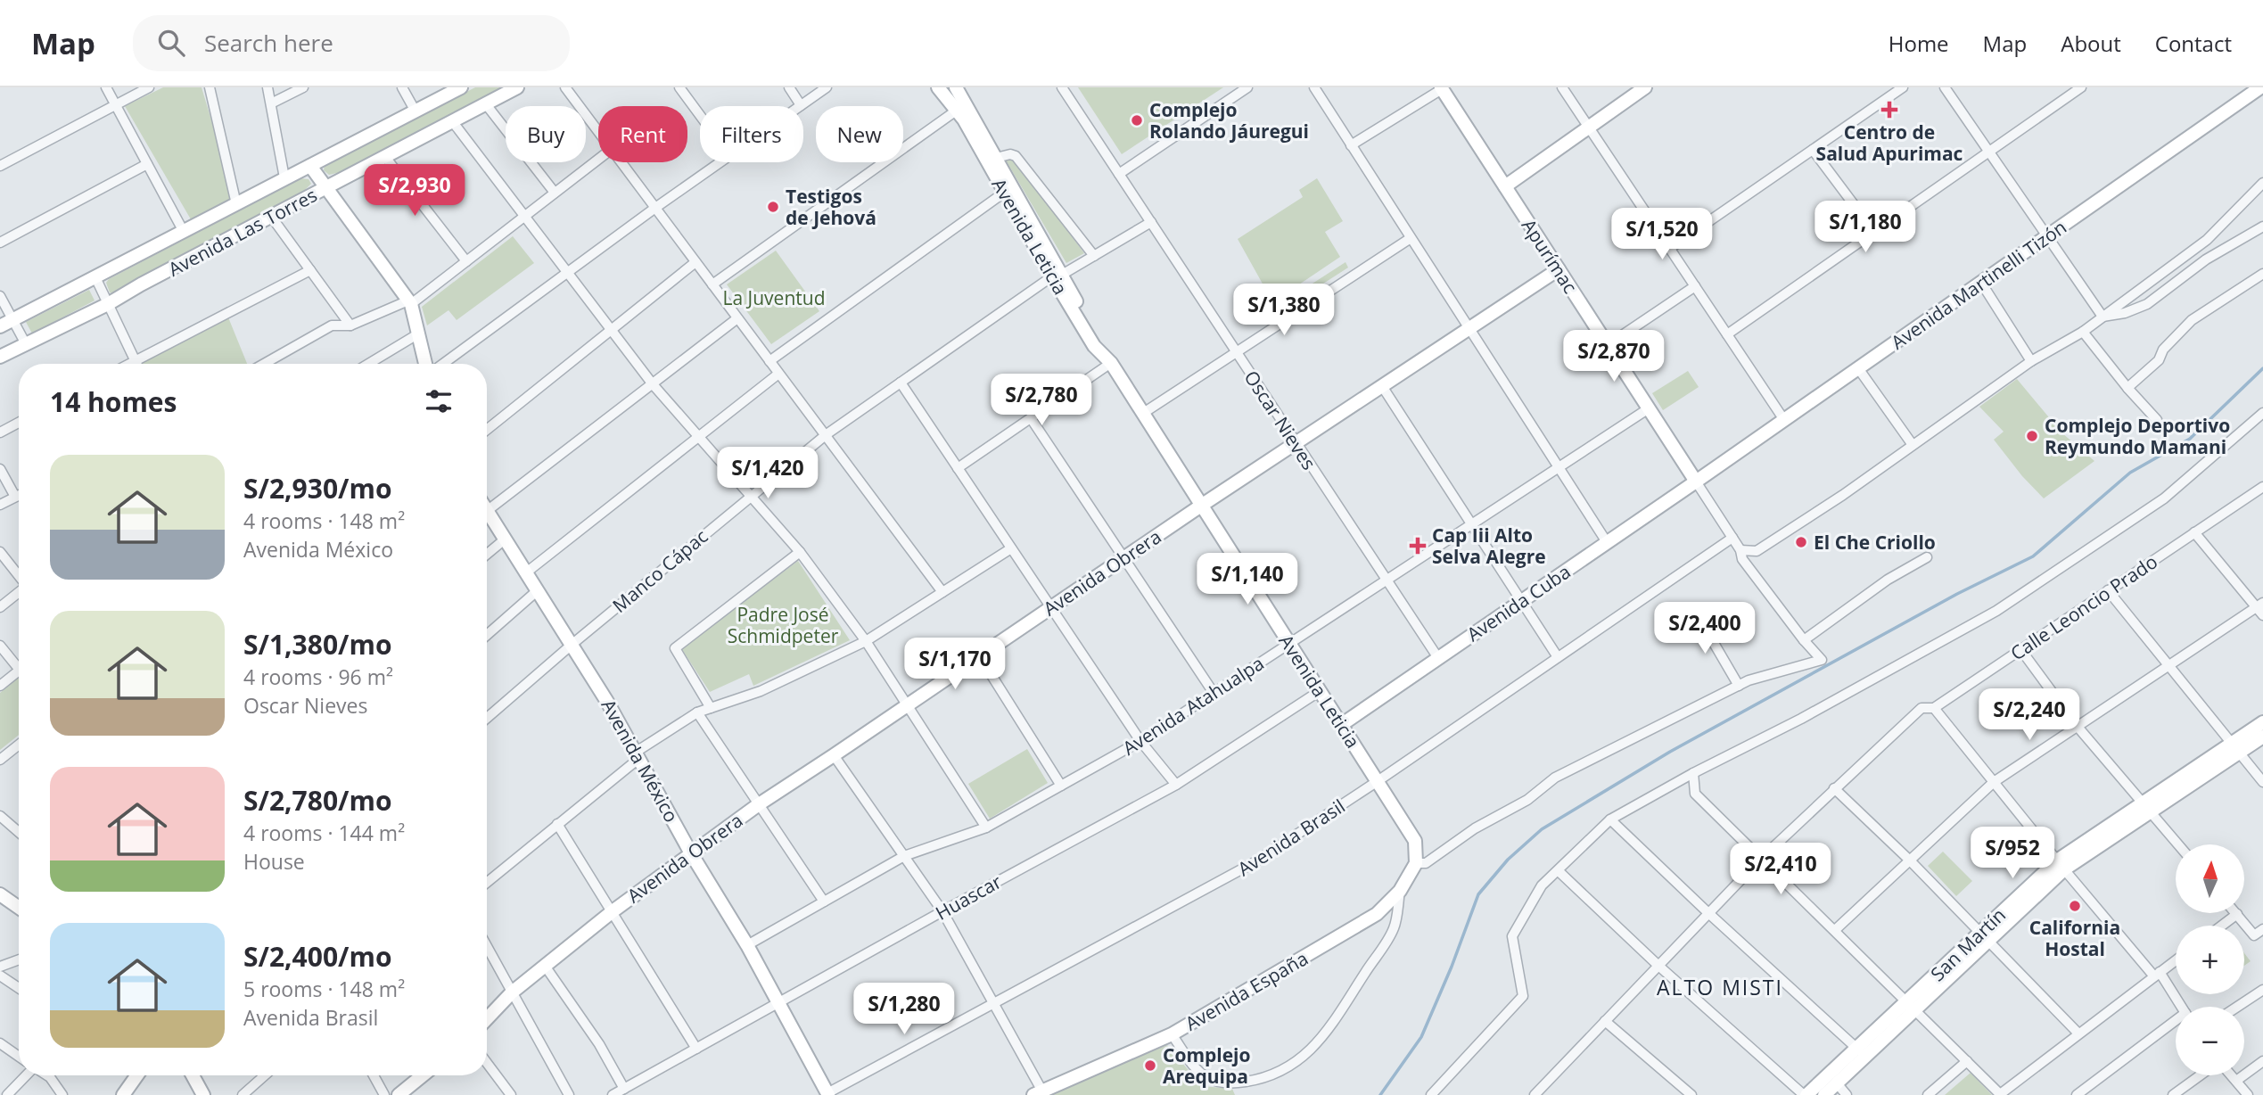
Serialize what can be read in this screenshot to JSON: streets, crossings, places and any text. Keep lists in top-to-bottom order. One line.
{"streets":{"street":["Avenida Las Torres","Avenida Leticia","Apurímac","Avenida Martinelli Tizón","Oscar Nieves","Manco Cápac","Avenida Obrera","Avenida Cuba","Calle Leoncio Prado","Avenida Atahualpa","Avenida México","Avenida Brasil","Huascar","San Martín","Avenida España"]},"crossings":[["Avenida Leticia","Manco Cápac"],["Avenida Leticia","Avenida Obrera"],["Avenida Leticia","Avenida Cuba"],["Avenida Leticia","Avenida Atahualpa"],["Avenida Leticia","Avenida Brasil"],["Avenida Leticia","Huascar"],["Avenida Leticia","Avenida España"],["Apurímac","Avenida Martinelli Tizón"],["Apurímac","Avenida Obrera"],["Apurímac","Avenida Cuba"],["Apurímac","Avenida Atahualpa"],["Apurímac","Avenida Brasil"],["Avenida Martinelli Tizón","Avenida Cuba"],["Oscar Nieves","Manco Cápac"],["Oscar Nieves","Avenida Obrera"],["Oscar Nieves","Avenida Cuba"],["Oscar Nieves","Avenida Atahualpa"],["Manco Cápac","Avenida México"],["Avenida Obrera","Avenida México"],["Avenida Atahualpa","Avenida México"],["Avenida México","Avenida Brasil"],["Avenida México","Huascar"]],"districts":["ALTO MISTI"],"parks":["La Juventud","Padre José Schmidpeter"],"places":{"health":["Centro de Salud Apurimac","Cap Iii Alto Selva Alegre"],"other":["Complejo Rolando Jáuregui","Testigos de Jehová","Complejo Deportivo Reymundo Mamani","El Che Criollo","California Hostal","Complejo Arequipa"]},"north":"top","page":{"header":"Map","search":"Search here","nav":["Home","Map","About","Contact"],"chip":["Buy","Rent","Filters","New"],"price":["S/2,930","S/1,180","S/1,520","S/1,380","S/2,870","S/2,780","S/1,420","S/1,140","S/2,400","S/1,170","S/2,240","S/952","S/2,410","S/1,280"],"heading":"14 homes","list":[{"name":"S/2,930/mo","note":"4 rooms · 148 m² · Avenida México"},{"name":"S/1,380/mo","note":"4 rooms · 96 m² · Oscar Nieves"},{"name":"S/2,780/mo","note":"4 rooms · 144 m² · House"},{"name":"S/2,400/mo","note":"5 rooms · 148 m² · Avenida Brasil"}],"map_buttons":["+","−"]}}
